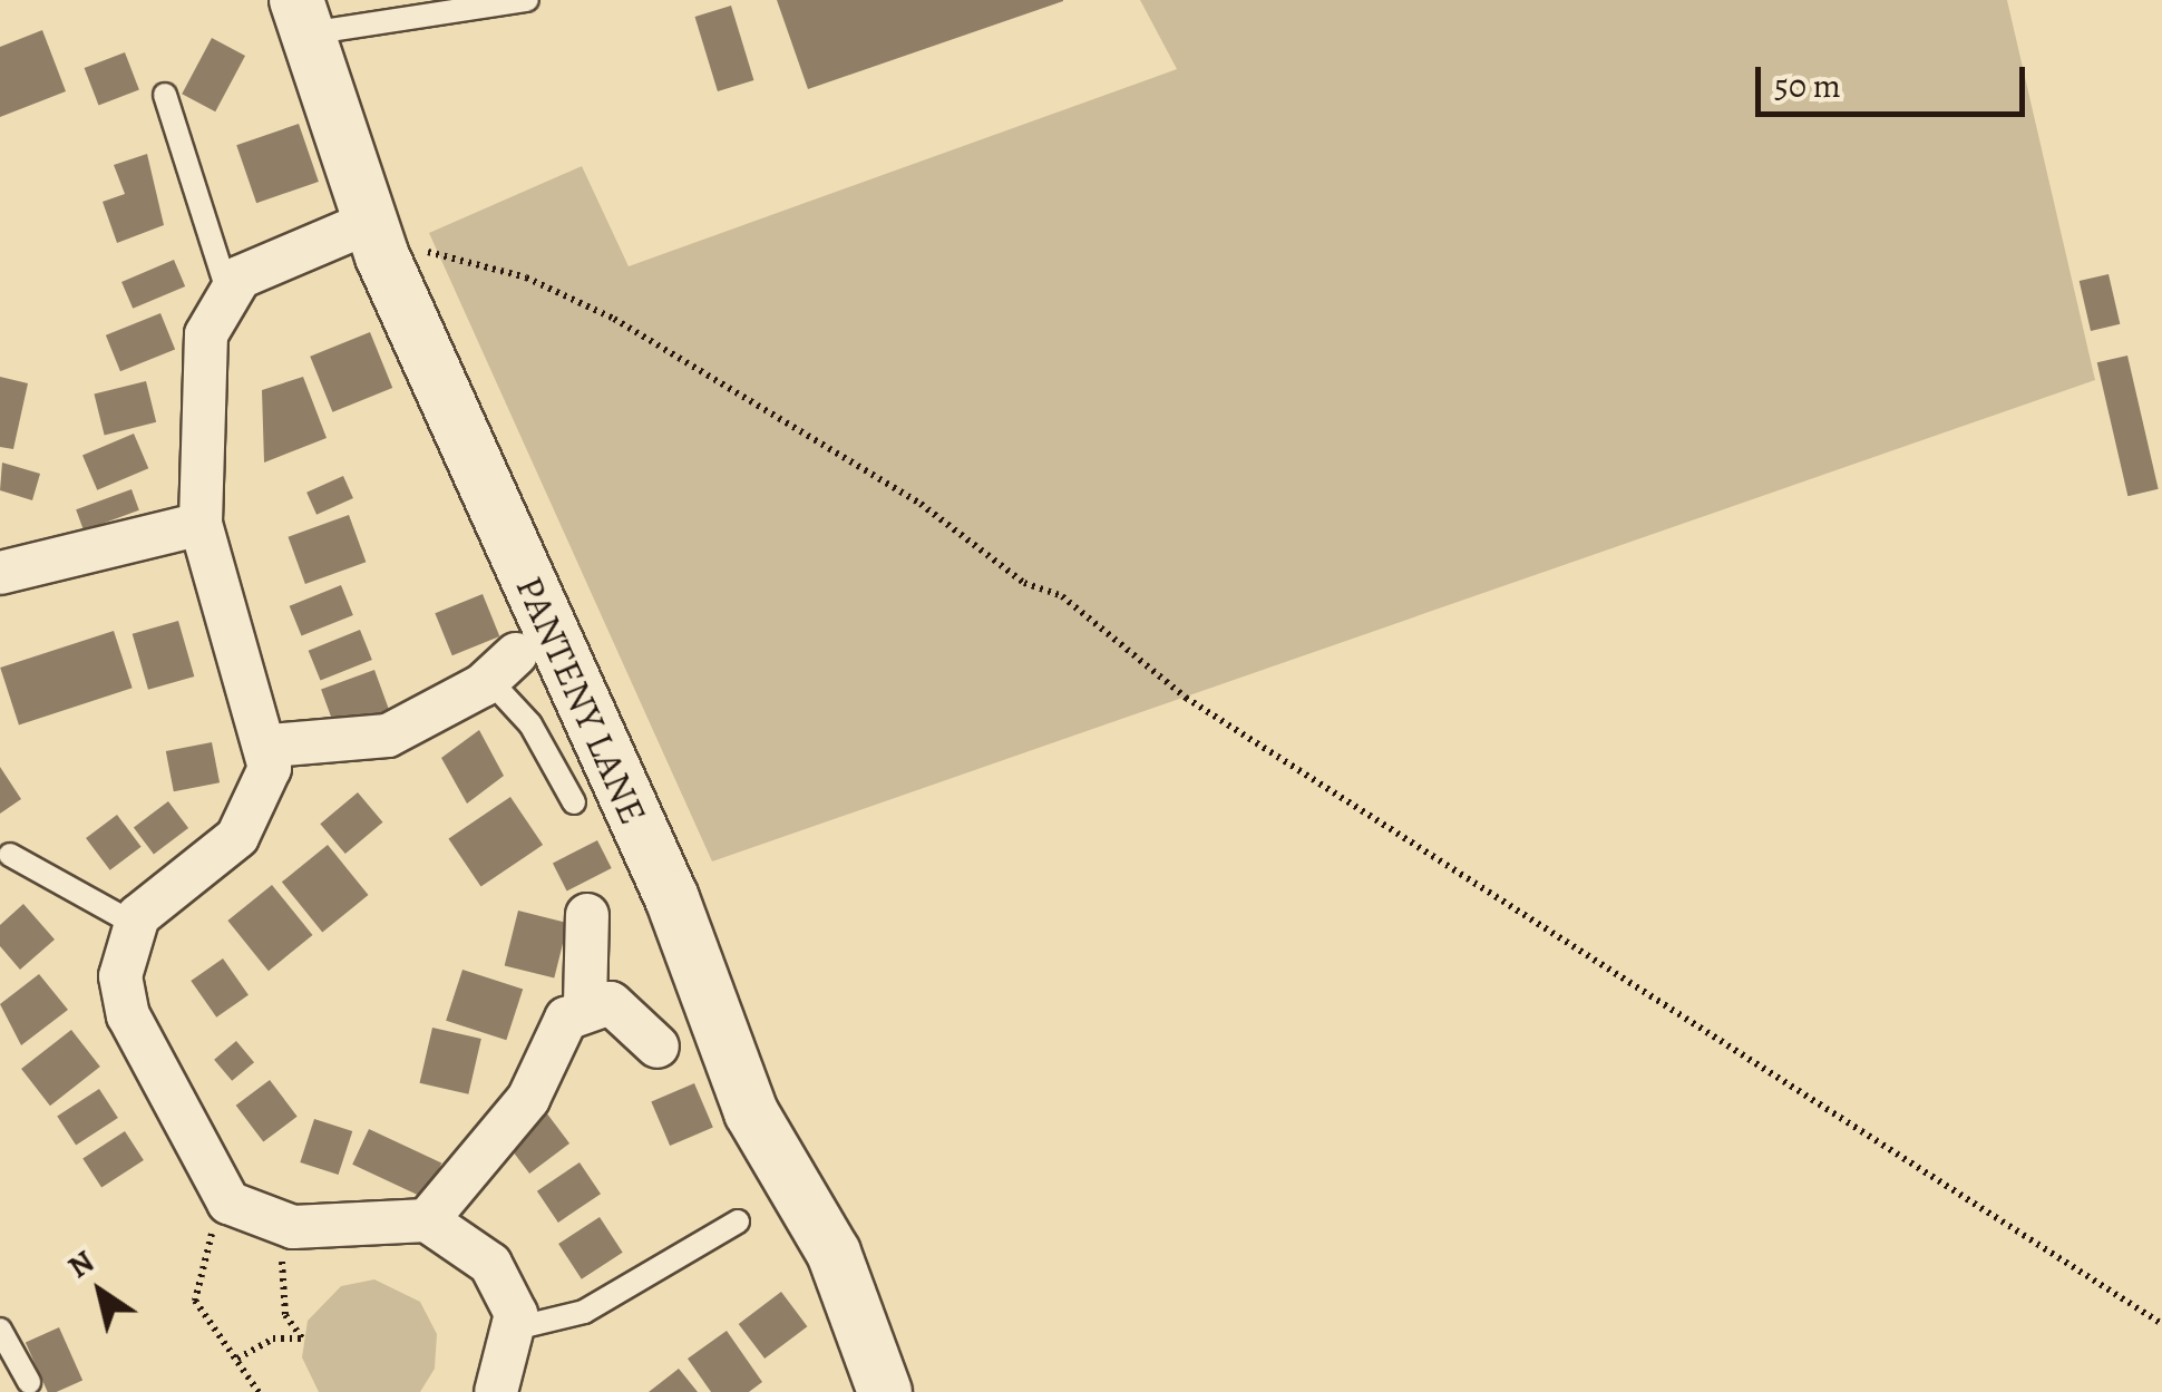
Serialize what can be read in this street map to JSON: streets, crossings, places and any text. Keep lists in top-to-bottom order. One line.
{"streets":{"street":["PANTENY LANE"]},"scale_bar":"50 m","north":"top left"}
